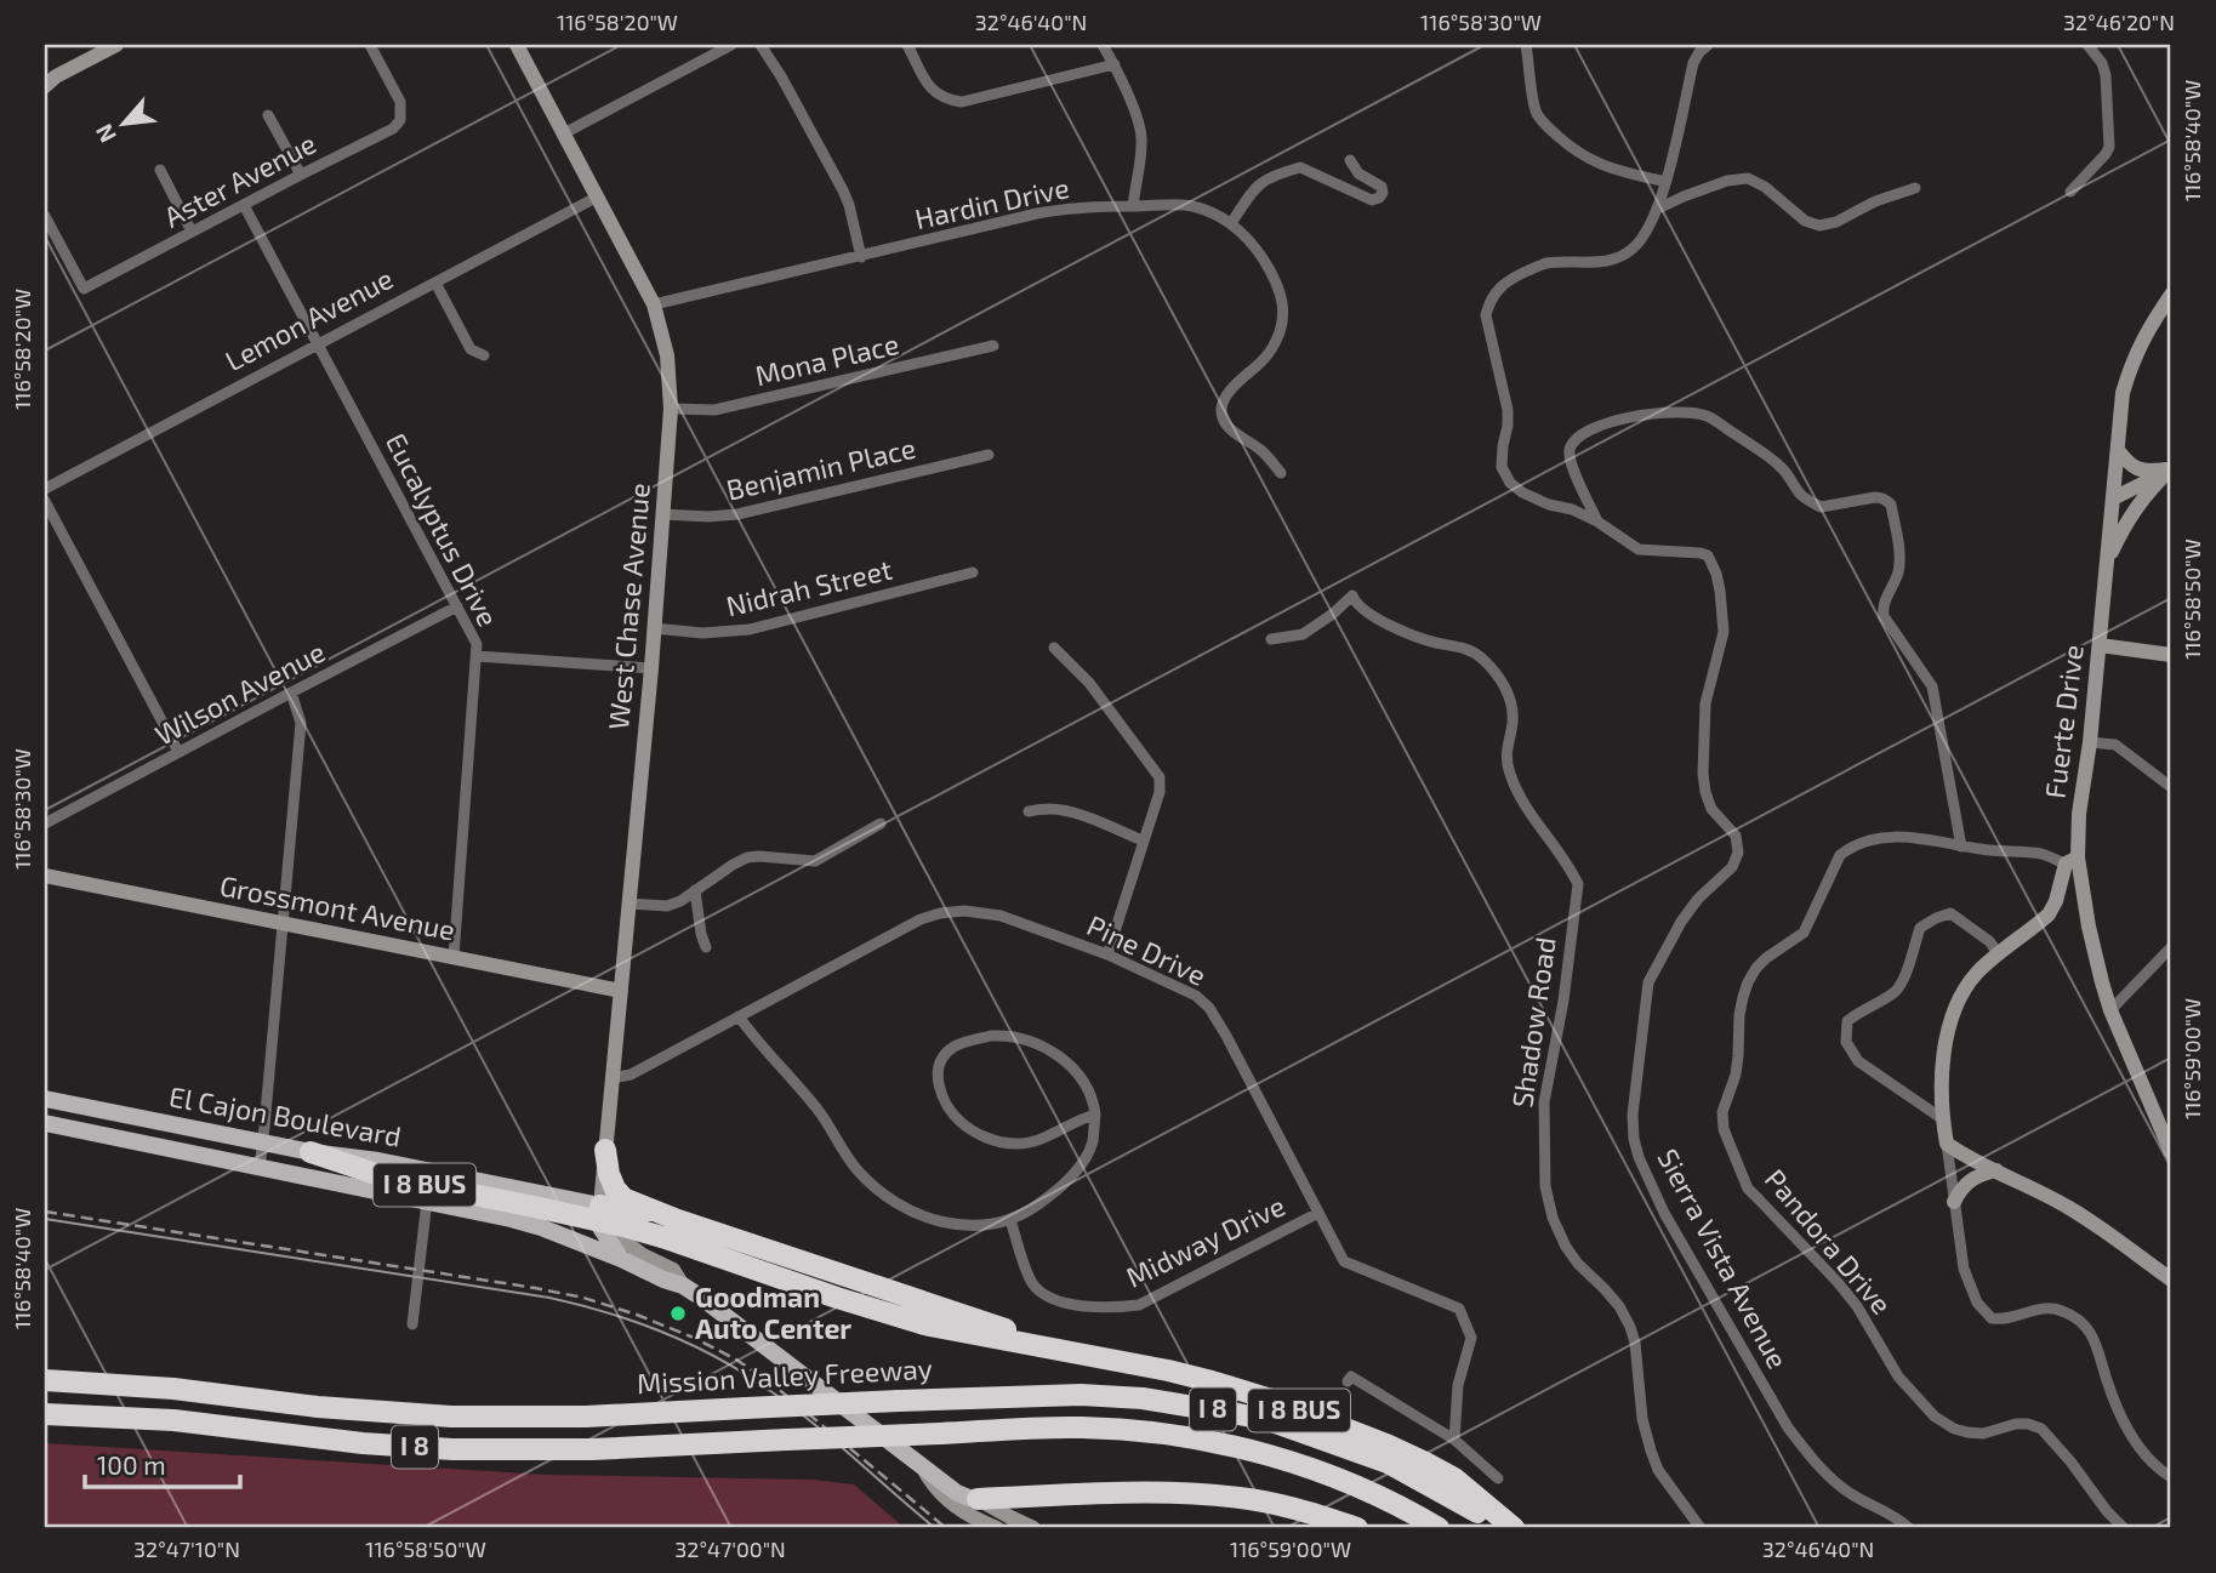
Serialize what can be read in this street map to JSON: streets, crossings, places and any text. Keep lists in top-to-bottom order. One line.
{"streets":{"highway":["I 8 BUS","Mission Valley Freeway","I 8"],"main road":["West Chase Avenue","Fuerte Drive","Grossmont Avenue","El Cajon Boulevard"],"street":["Aster Avenue","Hardin Drive","Lemon Avenue","Mona Place","Benjamin Place","Eucalyptus Drive","Nidrah Street","Wilson Avenue","Pine Drive","Shadow Road","Midway Drive","Pandora Drive","Sierra Vista Avenue"]},"crossings":[["Aster Avenue","Eucalyptus Drive"],["Hardin Drive","West Chase Avenue"],["Lemon Avenue","Eucalyptus Drive"],["Lemon Avenue","West Chase Avenue"],["Mona Place","West Chase Avenue"],["Benjamin Place","West Chase Avenue"],["Eucalyptus Drive","Wilson Avenue"],["Eucalyptus Drive","Grossmont Avenue"],["Nidrah Street","West Chase Avenue"],["West Chase Avenue","Grossmont Avenue"],["West Chase Avenue","Pine Drive"],["West Chase Avenue","El Cajon Boulevard"],["Fuerte Drive","Pandora Drive"],["Pine Drive","Midway Drive"],["El Cajon Boulevard","I 8 BUS"]],"places":["Goodman Auto Center"],"scale_bar":"100 m","north":"bottom left","coordinates":["116°58'20\"W","32°46'40\"N","116°58'30\"W","32°46'20\"N","116°58'40\"W","116°58'50\"W","116°59'00\"W","32°47'10\"N","32°47'00\"N"]}
